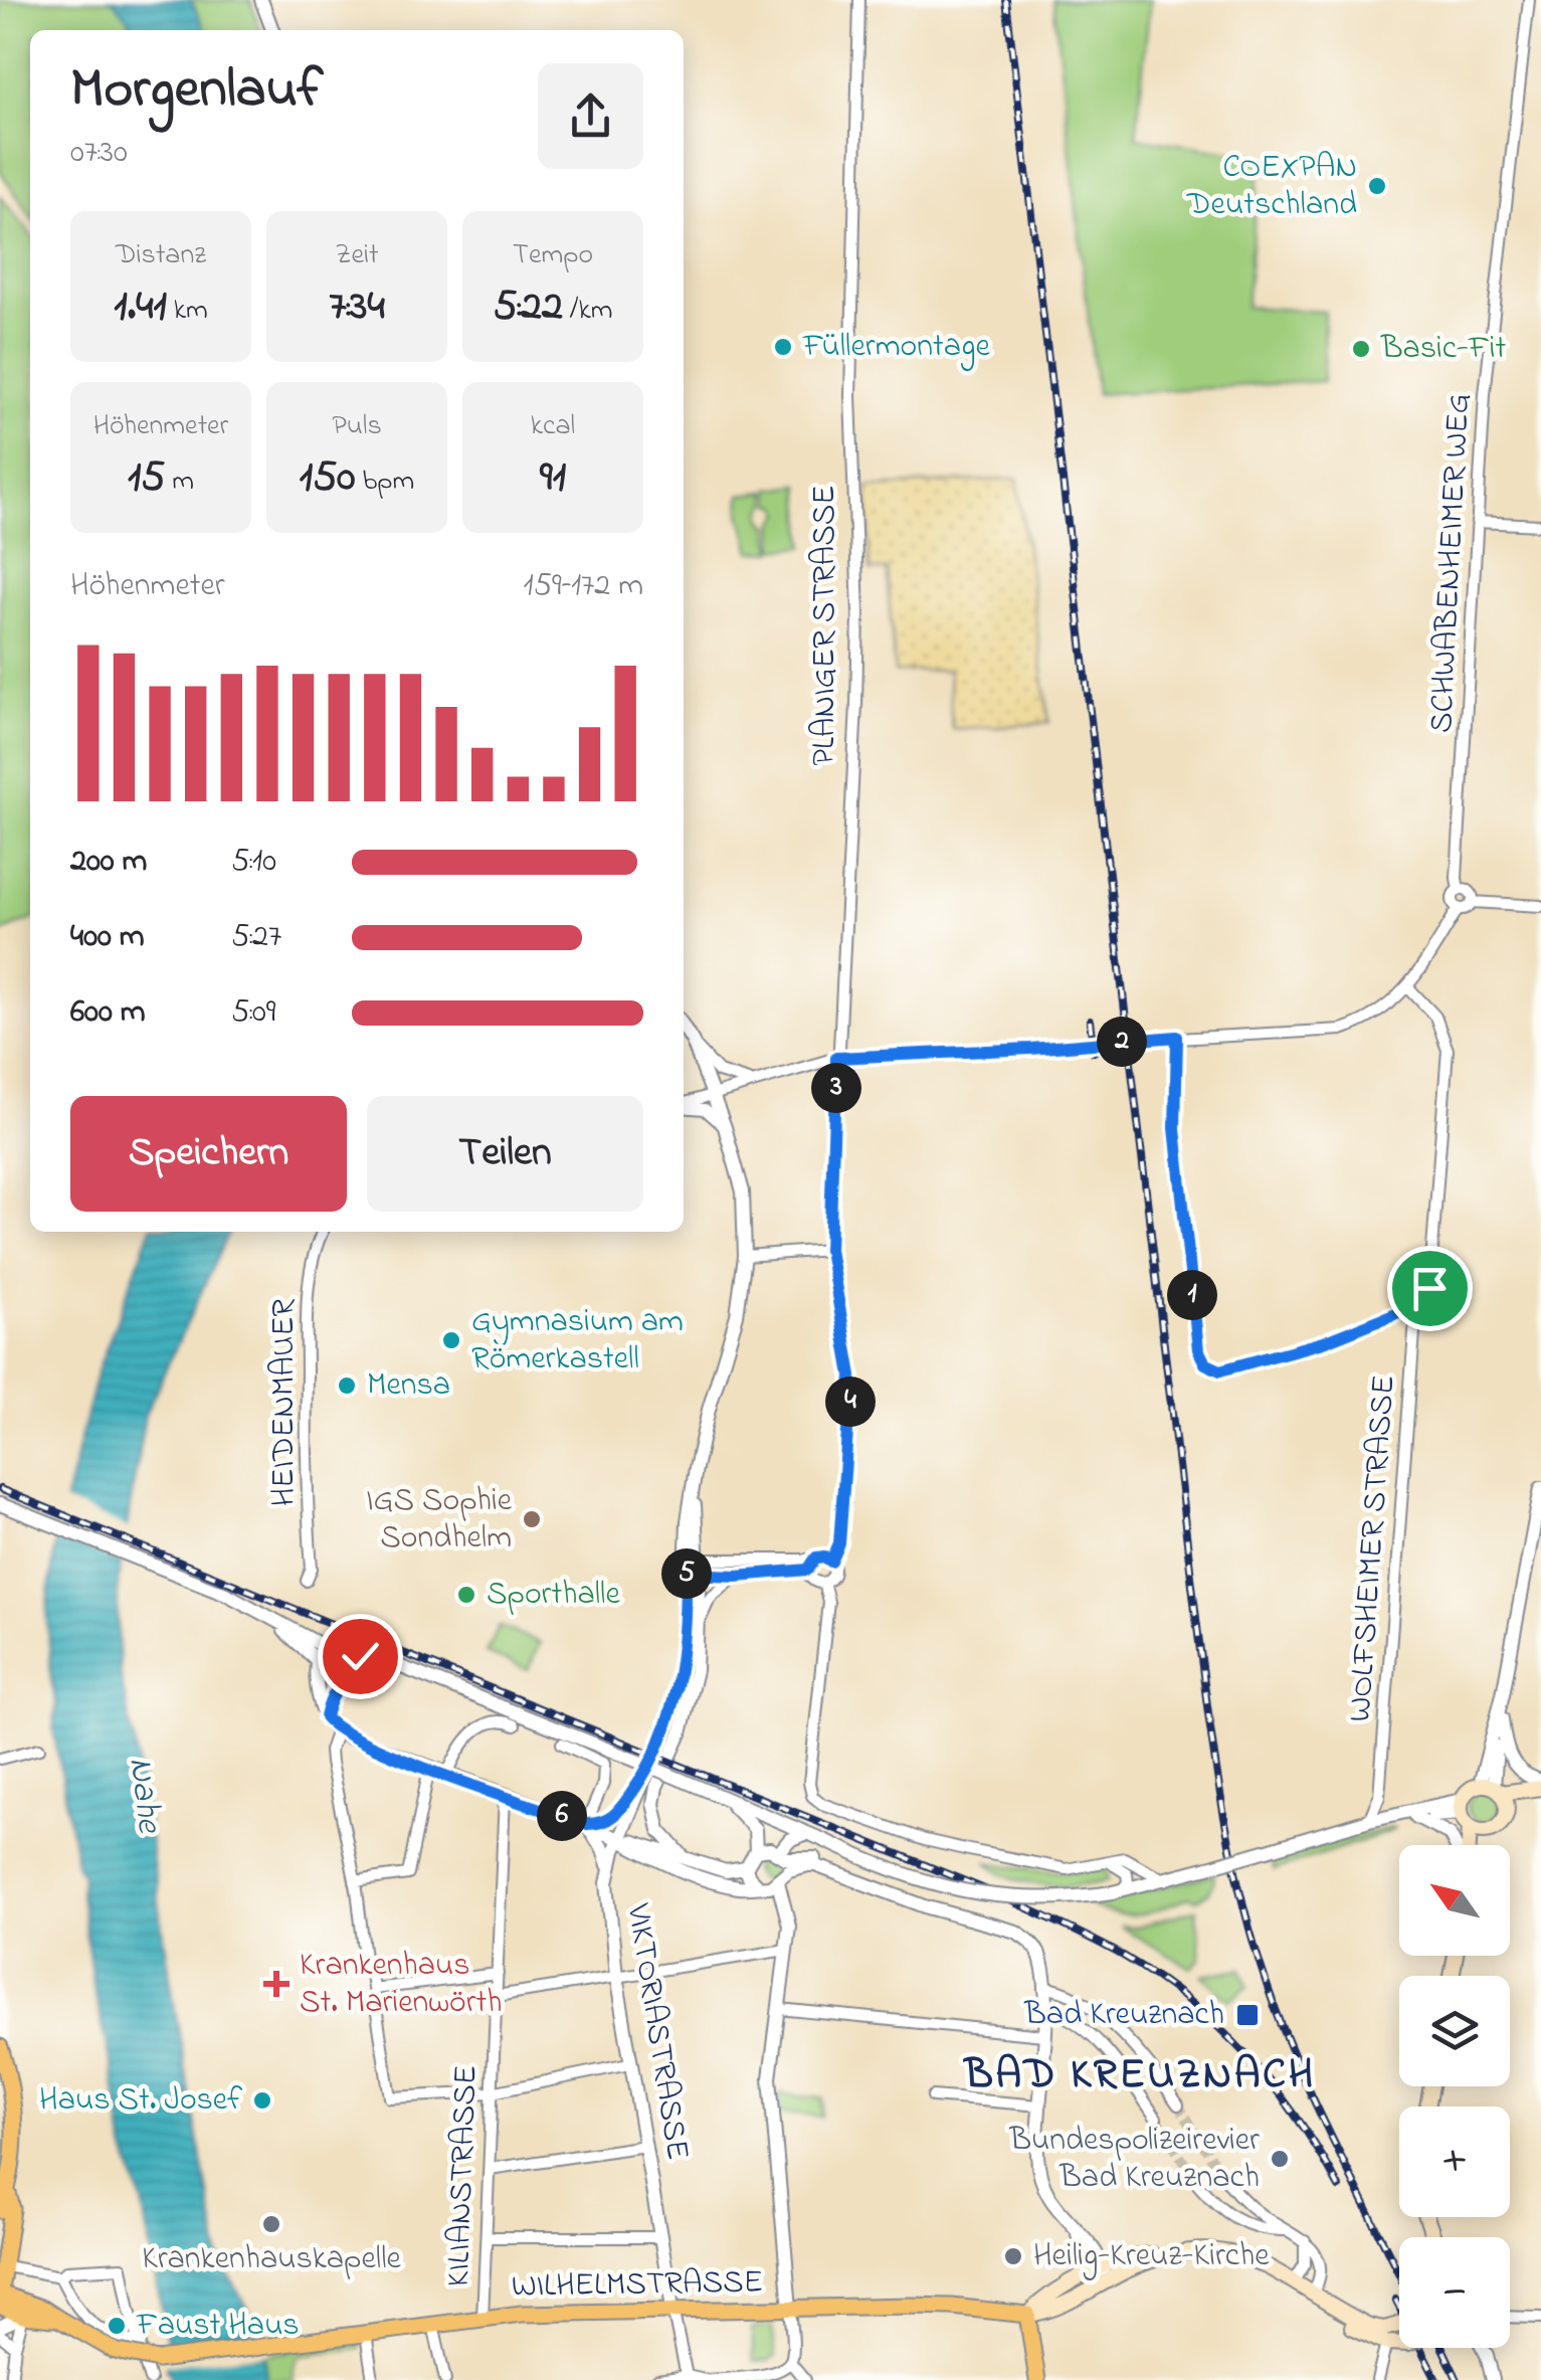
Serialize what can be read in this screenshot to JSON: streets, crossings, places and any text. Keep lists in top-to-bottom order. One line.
{"streets":{"main road":["WILHELMSTRASSE"],"street":["SCHWABENHEIMER WEG","PLANIGER STRASSE","HEIDENMAUER","WOLFSHEIMER STRASSE","VIKTORIASTRASSE","KILIANSTRASSE"]},"crossings":[["VIKTORIASTRASSE","WILHELMSTRASSE"],["KILIANSTRASSE","WILHELMSTRASSE"]],"districts":["BAD KREUZNACH"],"water":["Nahe"],"places":{"other":["COEXPAN Deutschland","Füllermontage","Basic-Fit","Gymnasium am Römerkastell","Mensa","IGS Sophie Sondhelm","Sporthalle","Haus St. Josef","Bundespolizeirevier Bad Kreuznach","Krankenhauskapelle","Heilig-Kreuz-Kirche","Faust Haus"],"health":["Krankenhaus St. Marienwörth"],"transit":["Bad Kreuznach"]},"north":"top left","page":{"heading":["Morgenlauf","07:30"],"stats":[["Distanz","1.41 km"],["Zeit","7:34"],["Tempo","5:22 /km"],["Höhenmeter","15 m"],["Puls","150 bpm"],["kcal","91"]],"chart":["Höhenmeter","159–172 m"],"list":[{"name":"200 m","note":"5:10"},{"name":"400 m","note":"5:27"},{"name":"600 m","note":"5:09"}],"pins":["2","3","1","4","5","6"],"buttons":["Speichern","Teilen"],"map_buttons":["+","−"]}}
